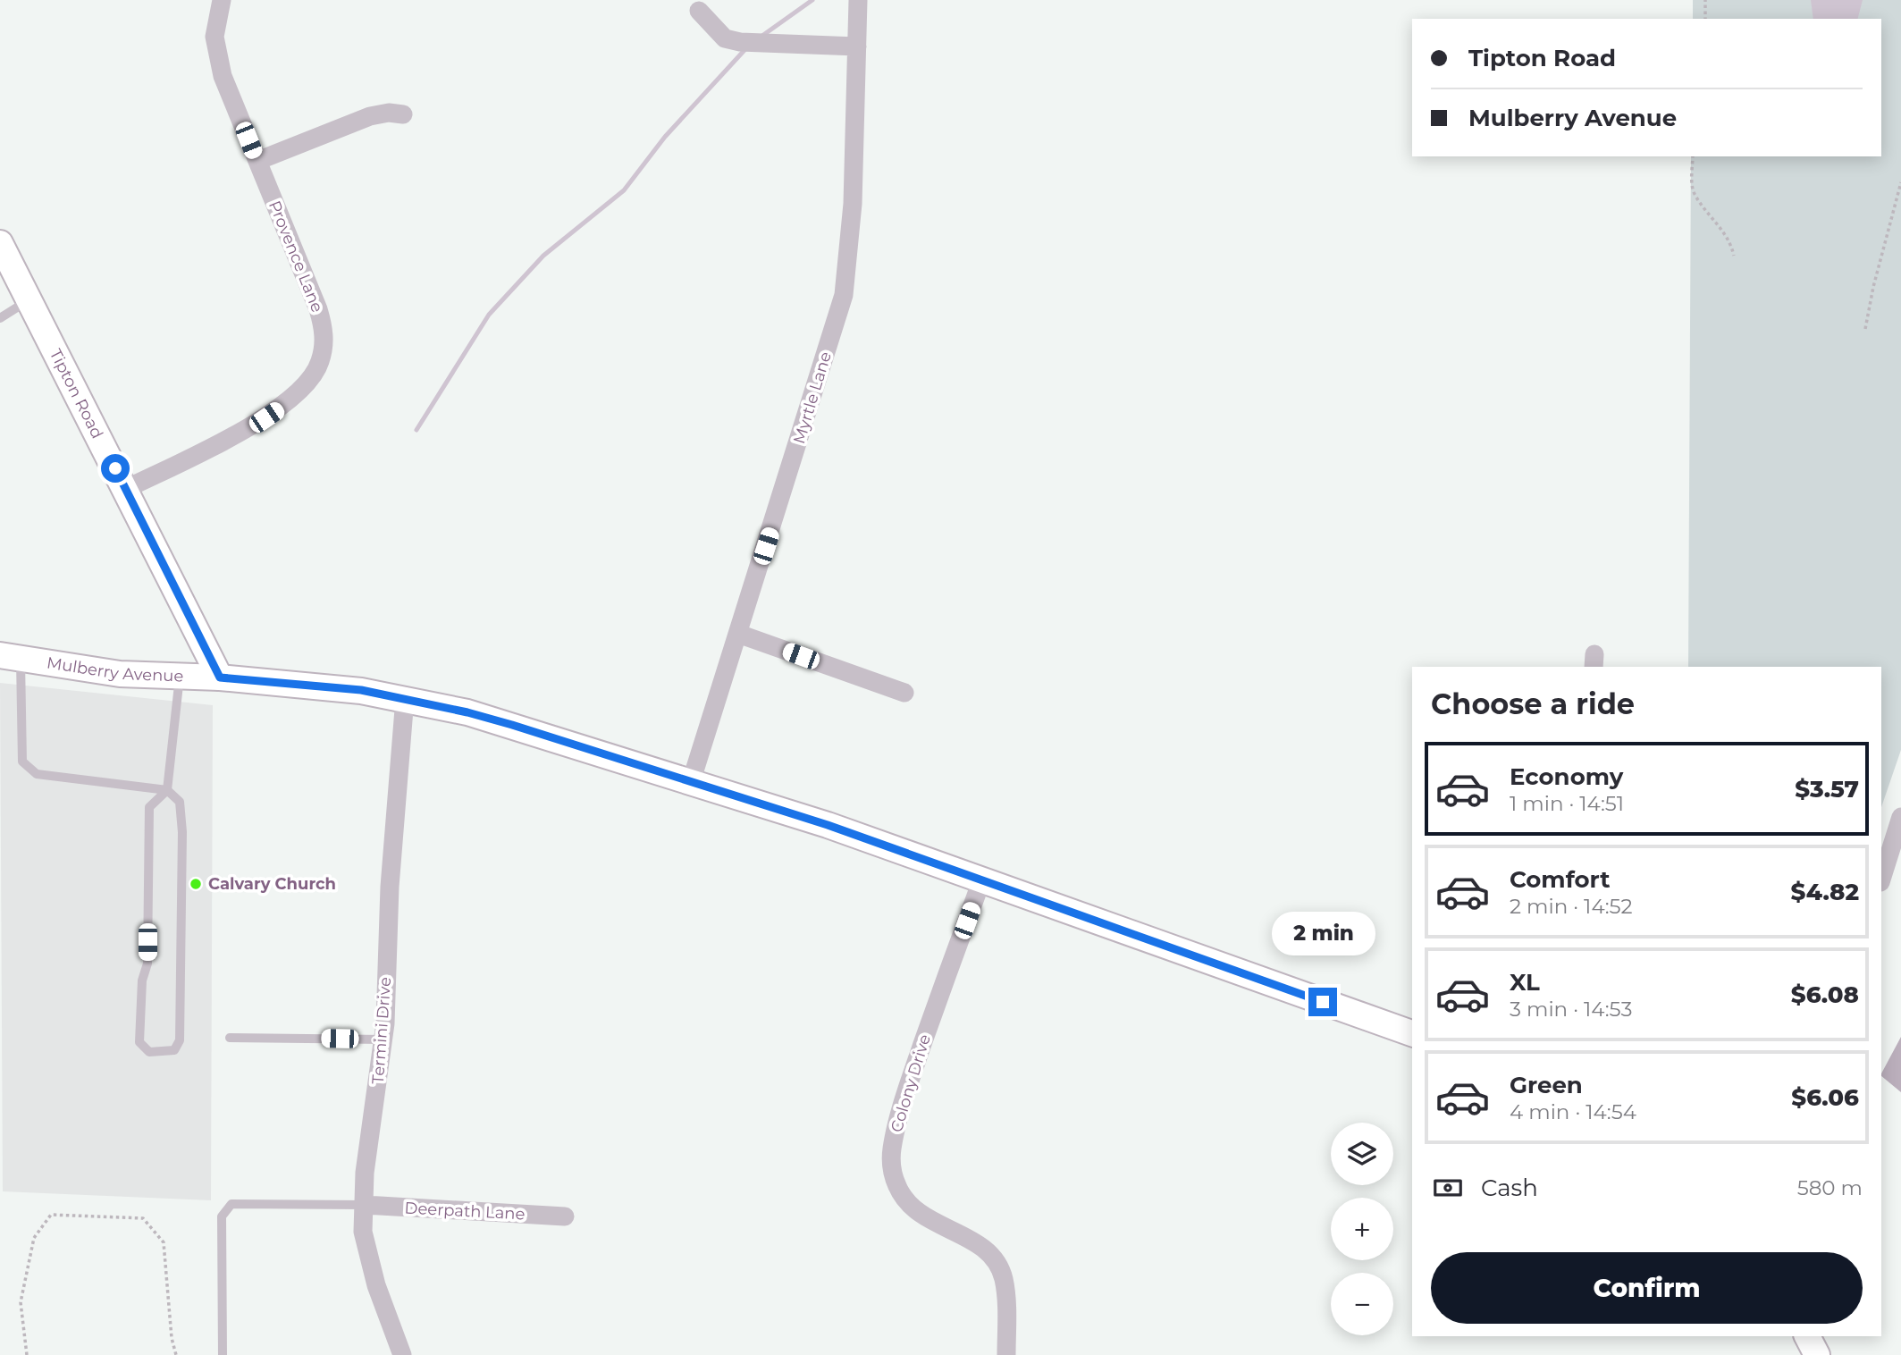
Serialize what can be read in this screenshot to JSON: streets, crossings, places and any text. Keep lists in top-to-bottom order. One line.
{"streets":{"main road":["Tipton Road","Mulberry Avenue"],"street":["Provence Lane","Myrtle Lane","Termini Drive","Colony Drive","Deerpath Lane"]},"crossings":[["Provence Lane","Tipton Road"],["Tipton Road","Mulberry Avenue"],["Myrtle Lane","Mulberry Avenue"],["Mulberry Avenue","Termini Drive"],["Mulberry Avenue","Colony Drive"],["Termini Drive","Deerpath Lane"]],"places":["Calvary Church"],"page":{"banner":["Tipton Road","Mulberry Avenue"],"heading":"Choose a ride","list":[{"name":"Economy","note":"1 min · 14:51","value":"$3.57"},{"name":"Comfort","note":"2 min · 14:52","value":"$4.82"},{"name":"XL","note":"3 min · 14:53","value":"$6.08"},{"name":"Green","note":"4 min · 14:54","value":"$6.06"}],"bubble":"2 min","map_buttons":["+","−"],"pay":["Cash","580 m"],"buttons":"Confirm"}}
